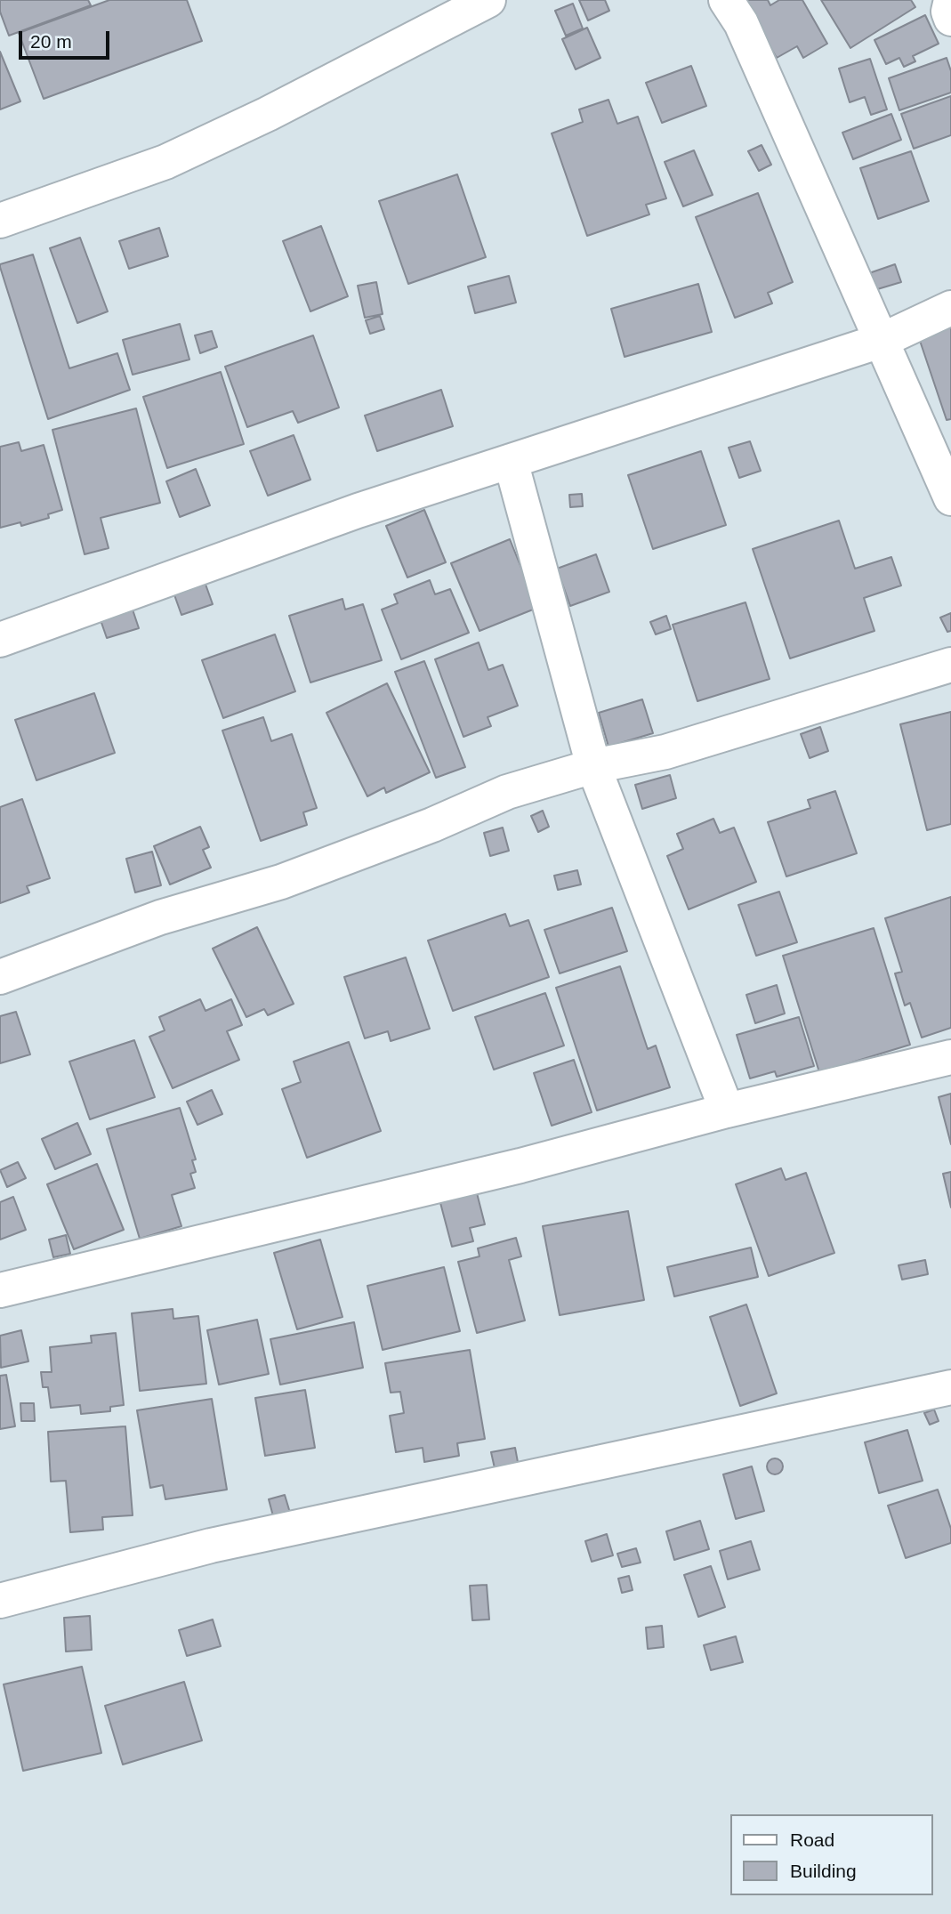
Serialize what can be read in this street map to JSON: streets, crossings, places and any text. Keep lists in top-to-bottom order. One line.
{"legend":["Road","Building"],"scale_bar":"20 m"}
